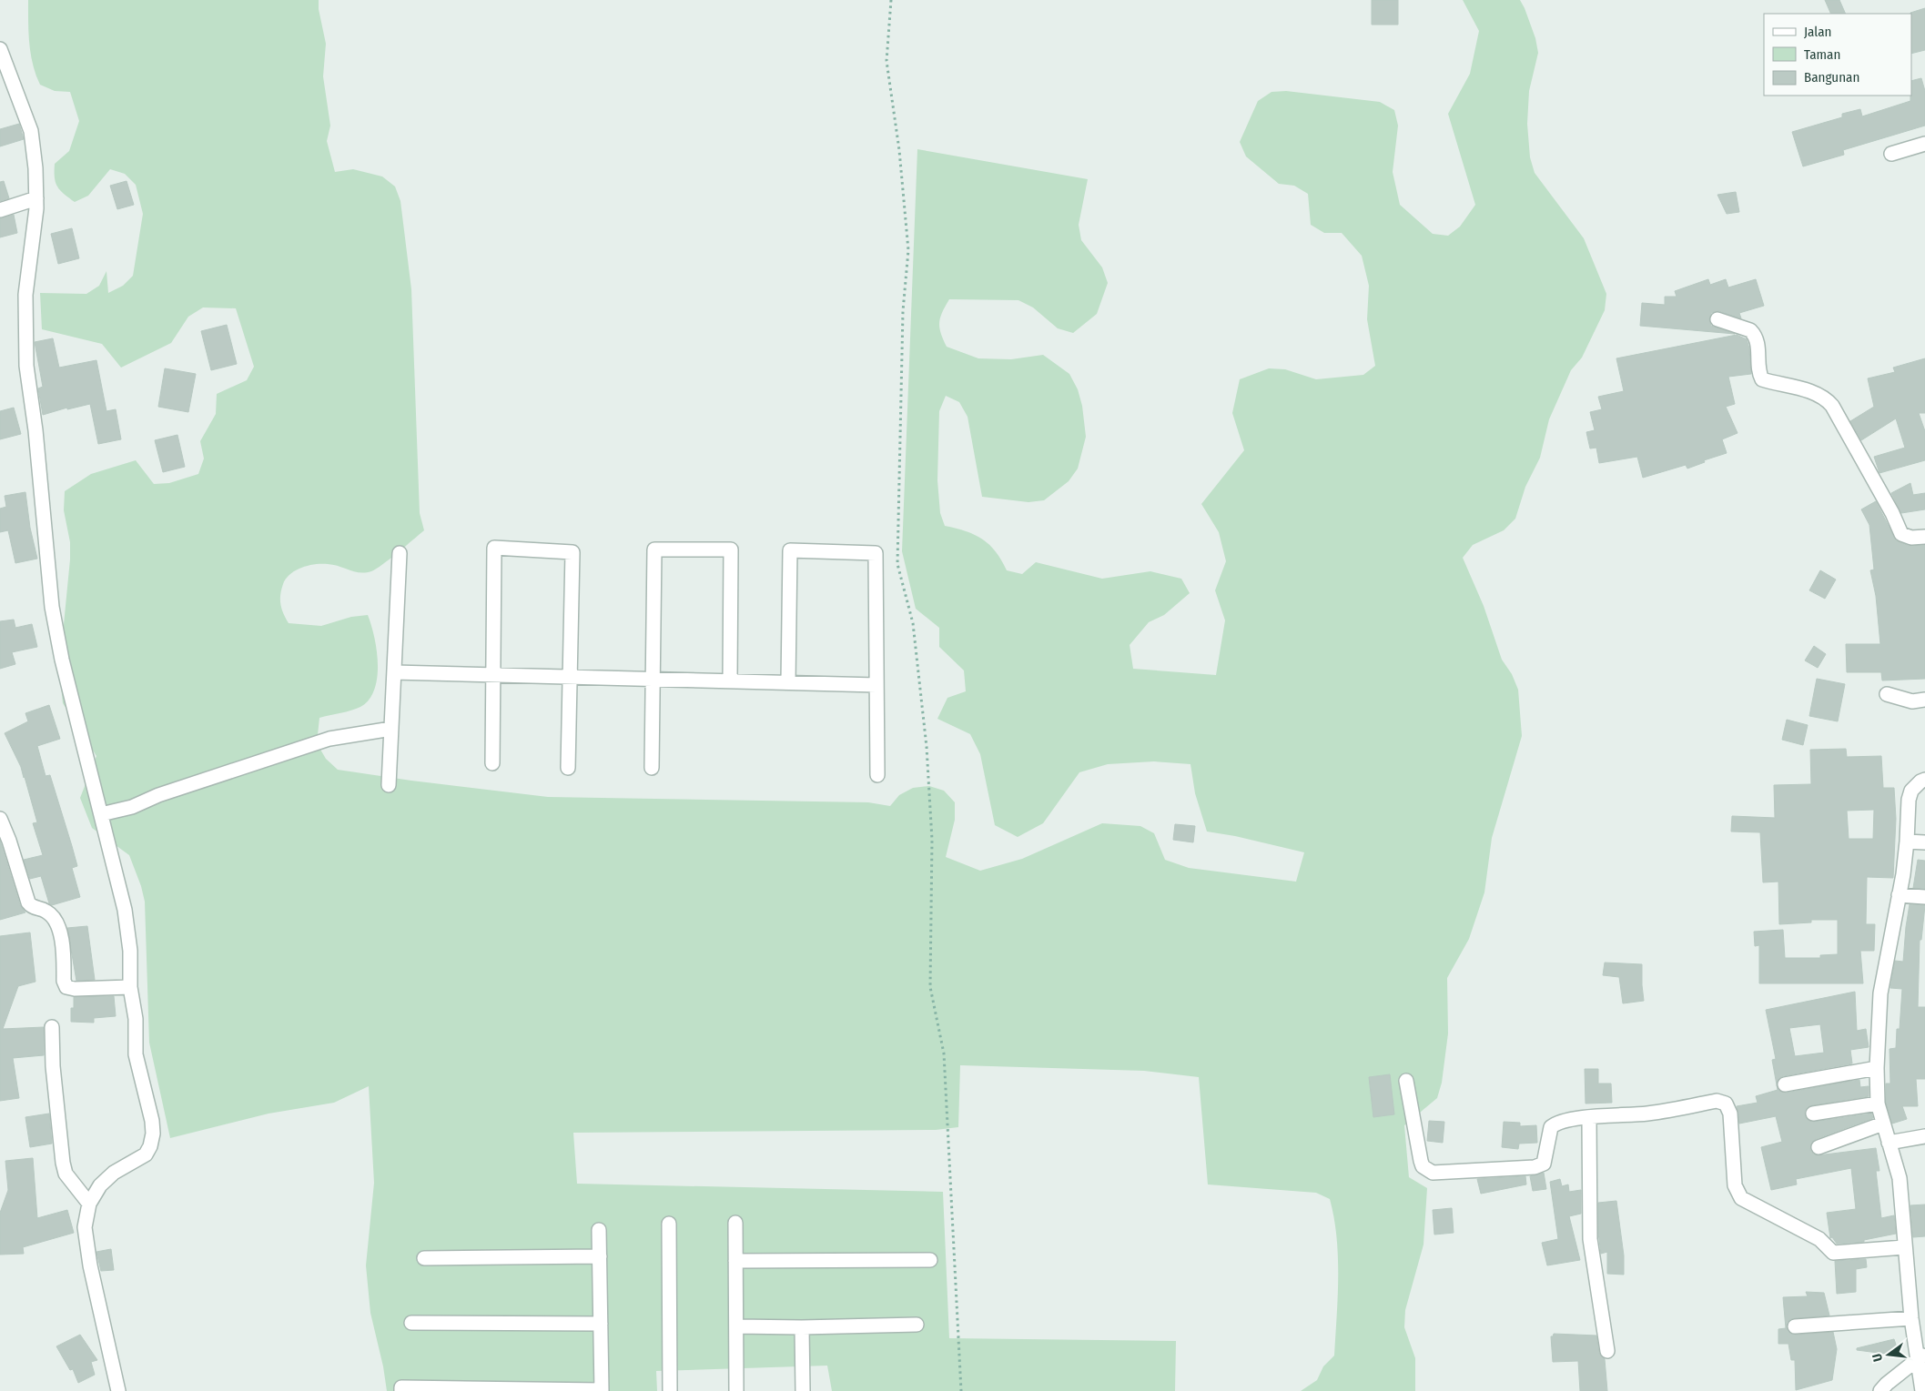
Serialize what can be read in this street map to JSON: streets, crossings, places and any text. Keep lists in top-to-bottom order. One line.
{"legend":["Jalan","Taman","Bangunan"],"north":"left"}
